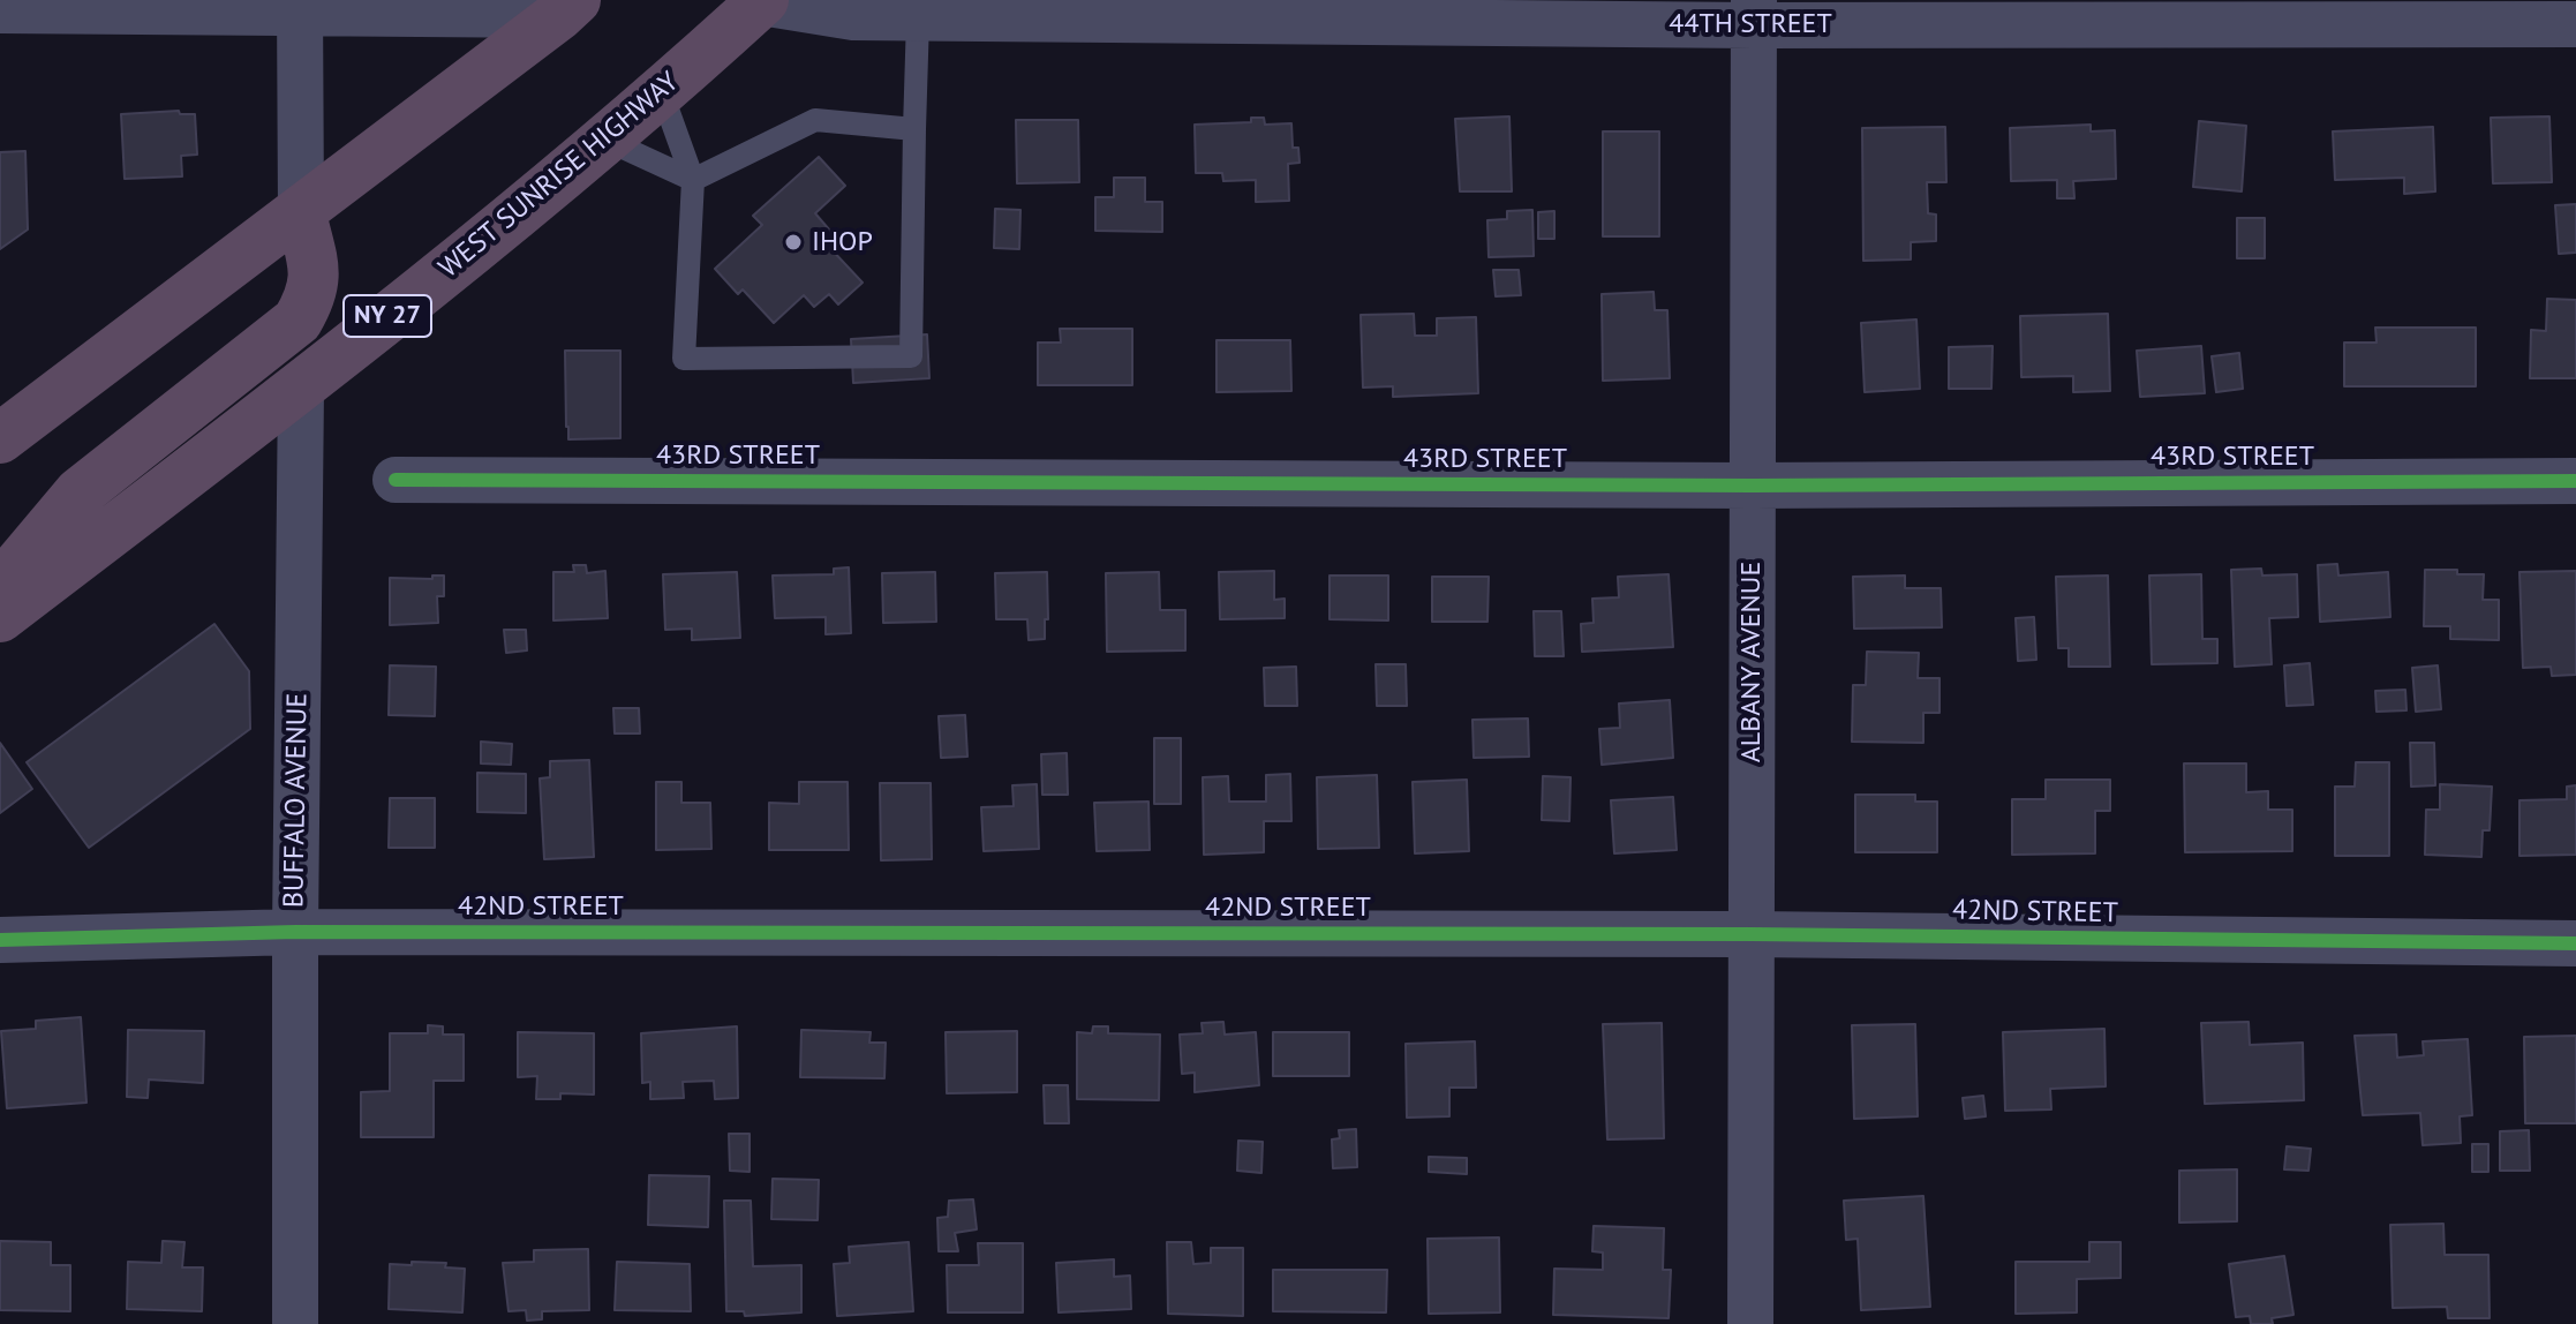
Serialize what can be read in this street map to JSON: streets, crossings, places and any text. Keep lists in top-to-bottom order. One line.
{"streets":{"highway":["WEST SUNRISE HIGHWAY","NY 27"],"street":["44TH STREET","43RD STREET","ALBANY AVENUE","BUFFALO AVENUE","42ND STREET"]},"crossings":[["44TH STREET","WEST SUNRISE HIGHWAY"],["44TH STREET","ALBANY AVENUE"],["WEST SUNRISE HIGHWAY","BUFFALO AVENUE"],["43RD STREET","ALBANY AVENUE"],["ALBANY AVENUE","42ND STREET"],["BUFFALO AVENUE","42ND STREET"]],"places":["IHOP"]}
